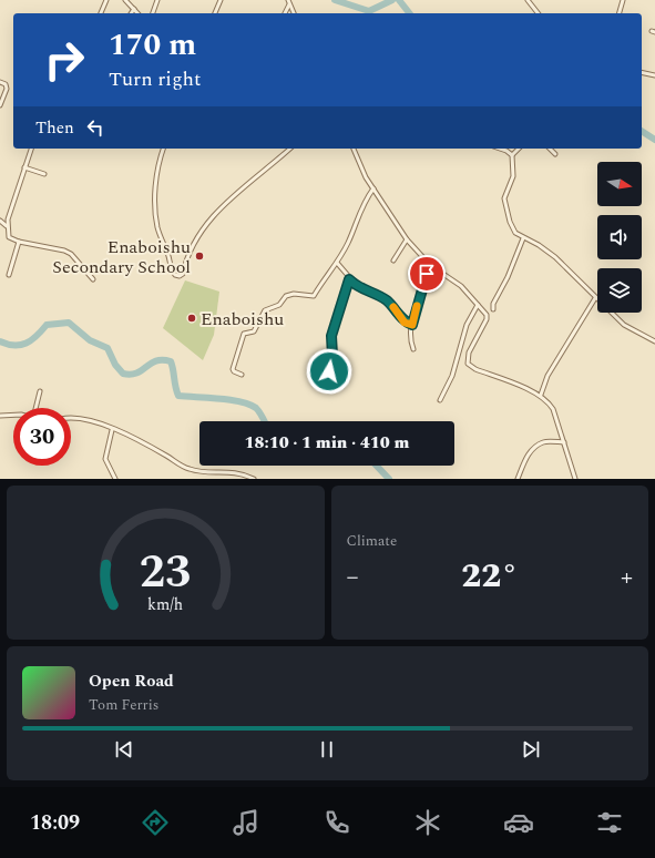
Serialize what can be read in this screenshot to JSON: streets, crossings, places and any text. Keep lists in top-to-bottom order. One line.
{"places":["Enaboishu Secondary School","Enaboishu"],"north":"right","page":{"turn":["170 m","Turn right"],"then":"Then","limit":"30","trip":"18:10 · 1 min · 410 m","tile":"Climate","heat":["−","22°","+"],"song":["Open Road","Tom Ferris"],"tabs":"18:09","gauge":["23","km/h"]}}
